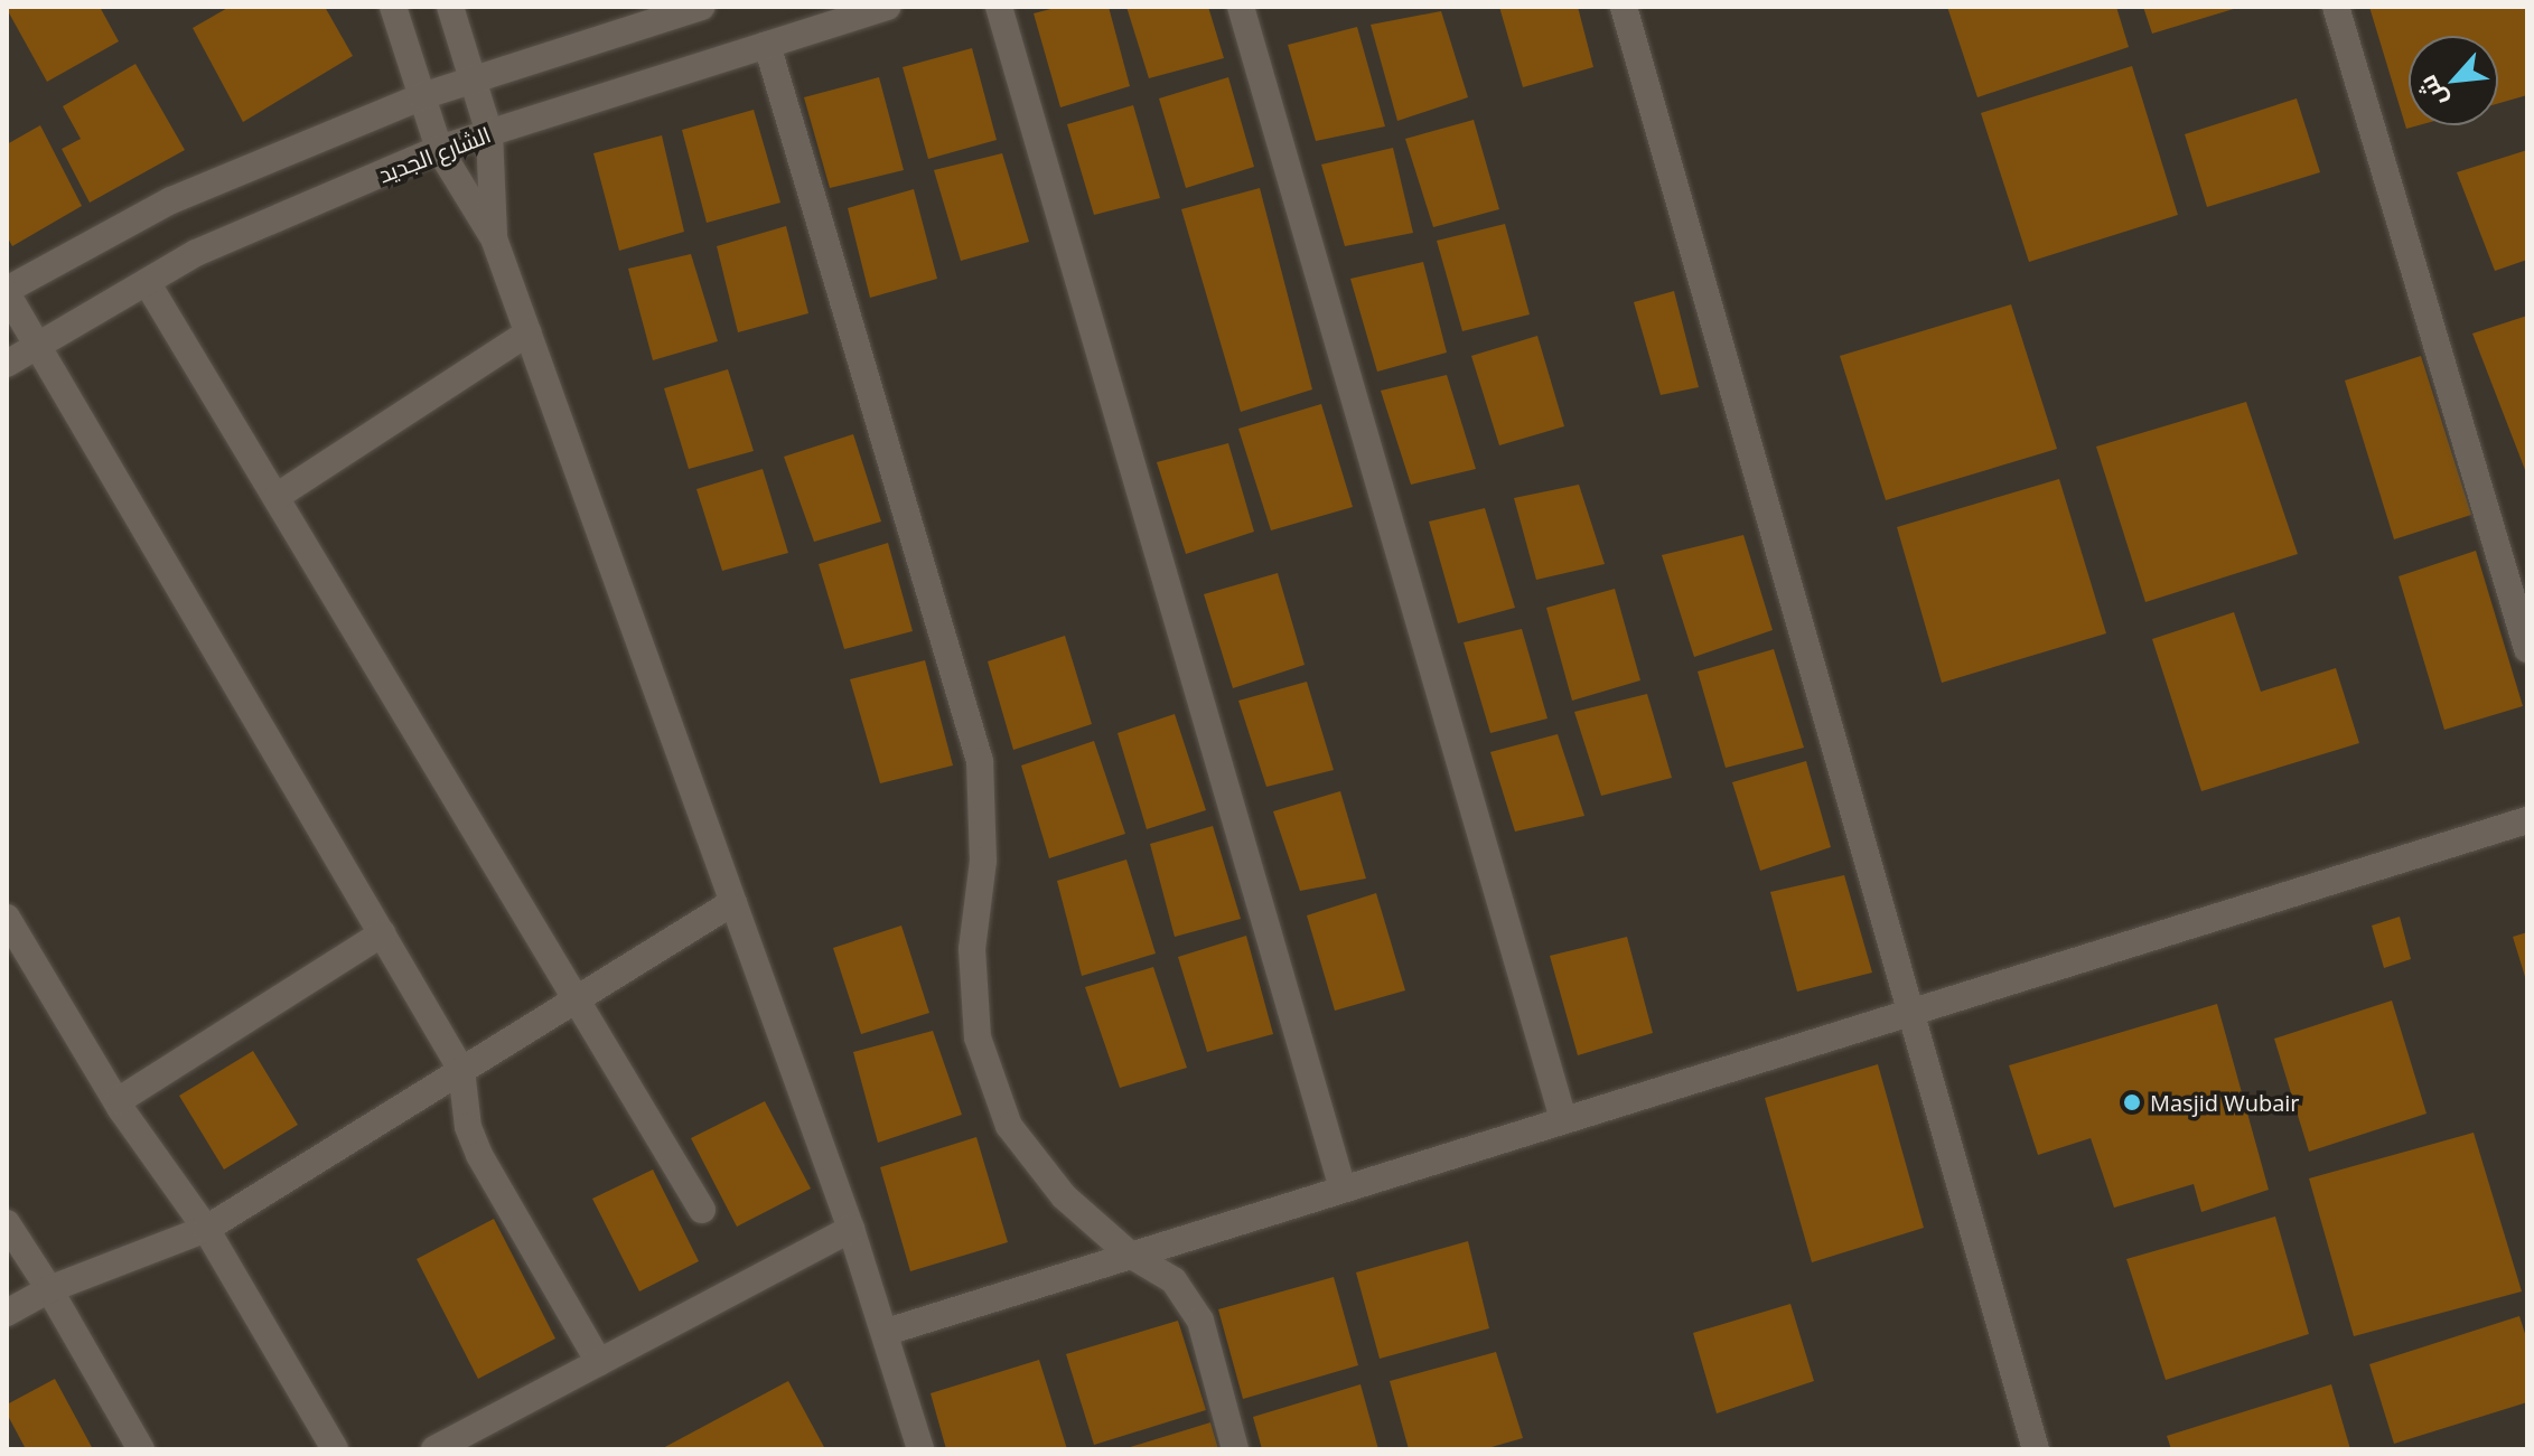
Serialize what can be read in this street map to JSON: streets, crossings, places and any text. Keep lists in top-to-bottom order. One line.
{"streets":{"street":["الشارع الجديد"]},"places":["Masjid Wubair"],"north":"bottom left"}
